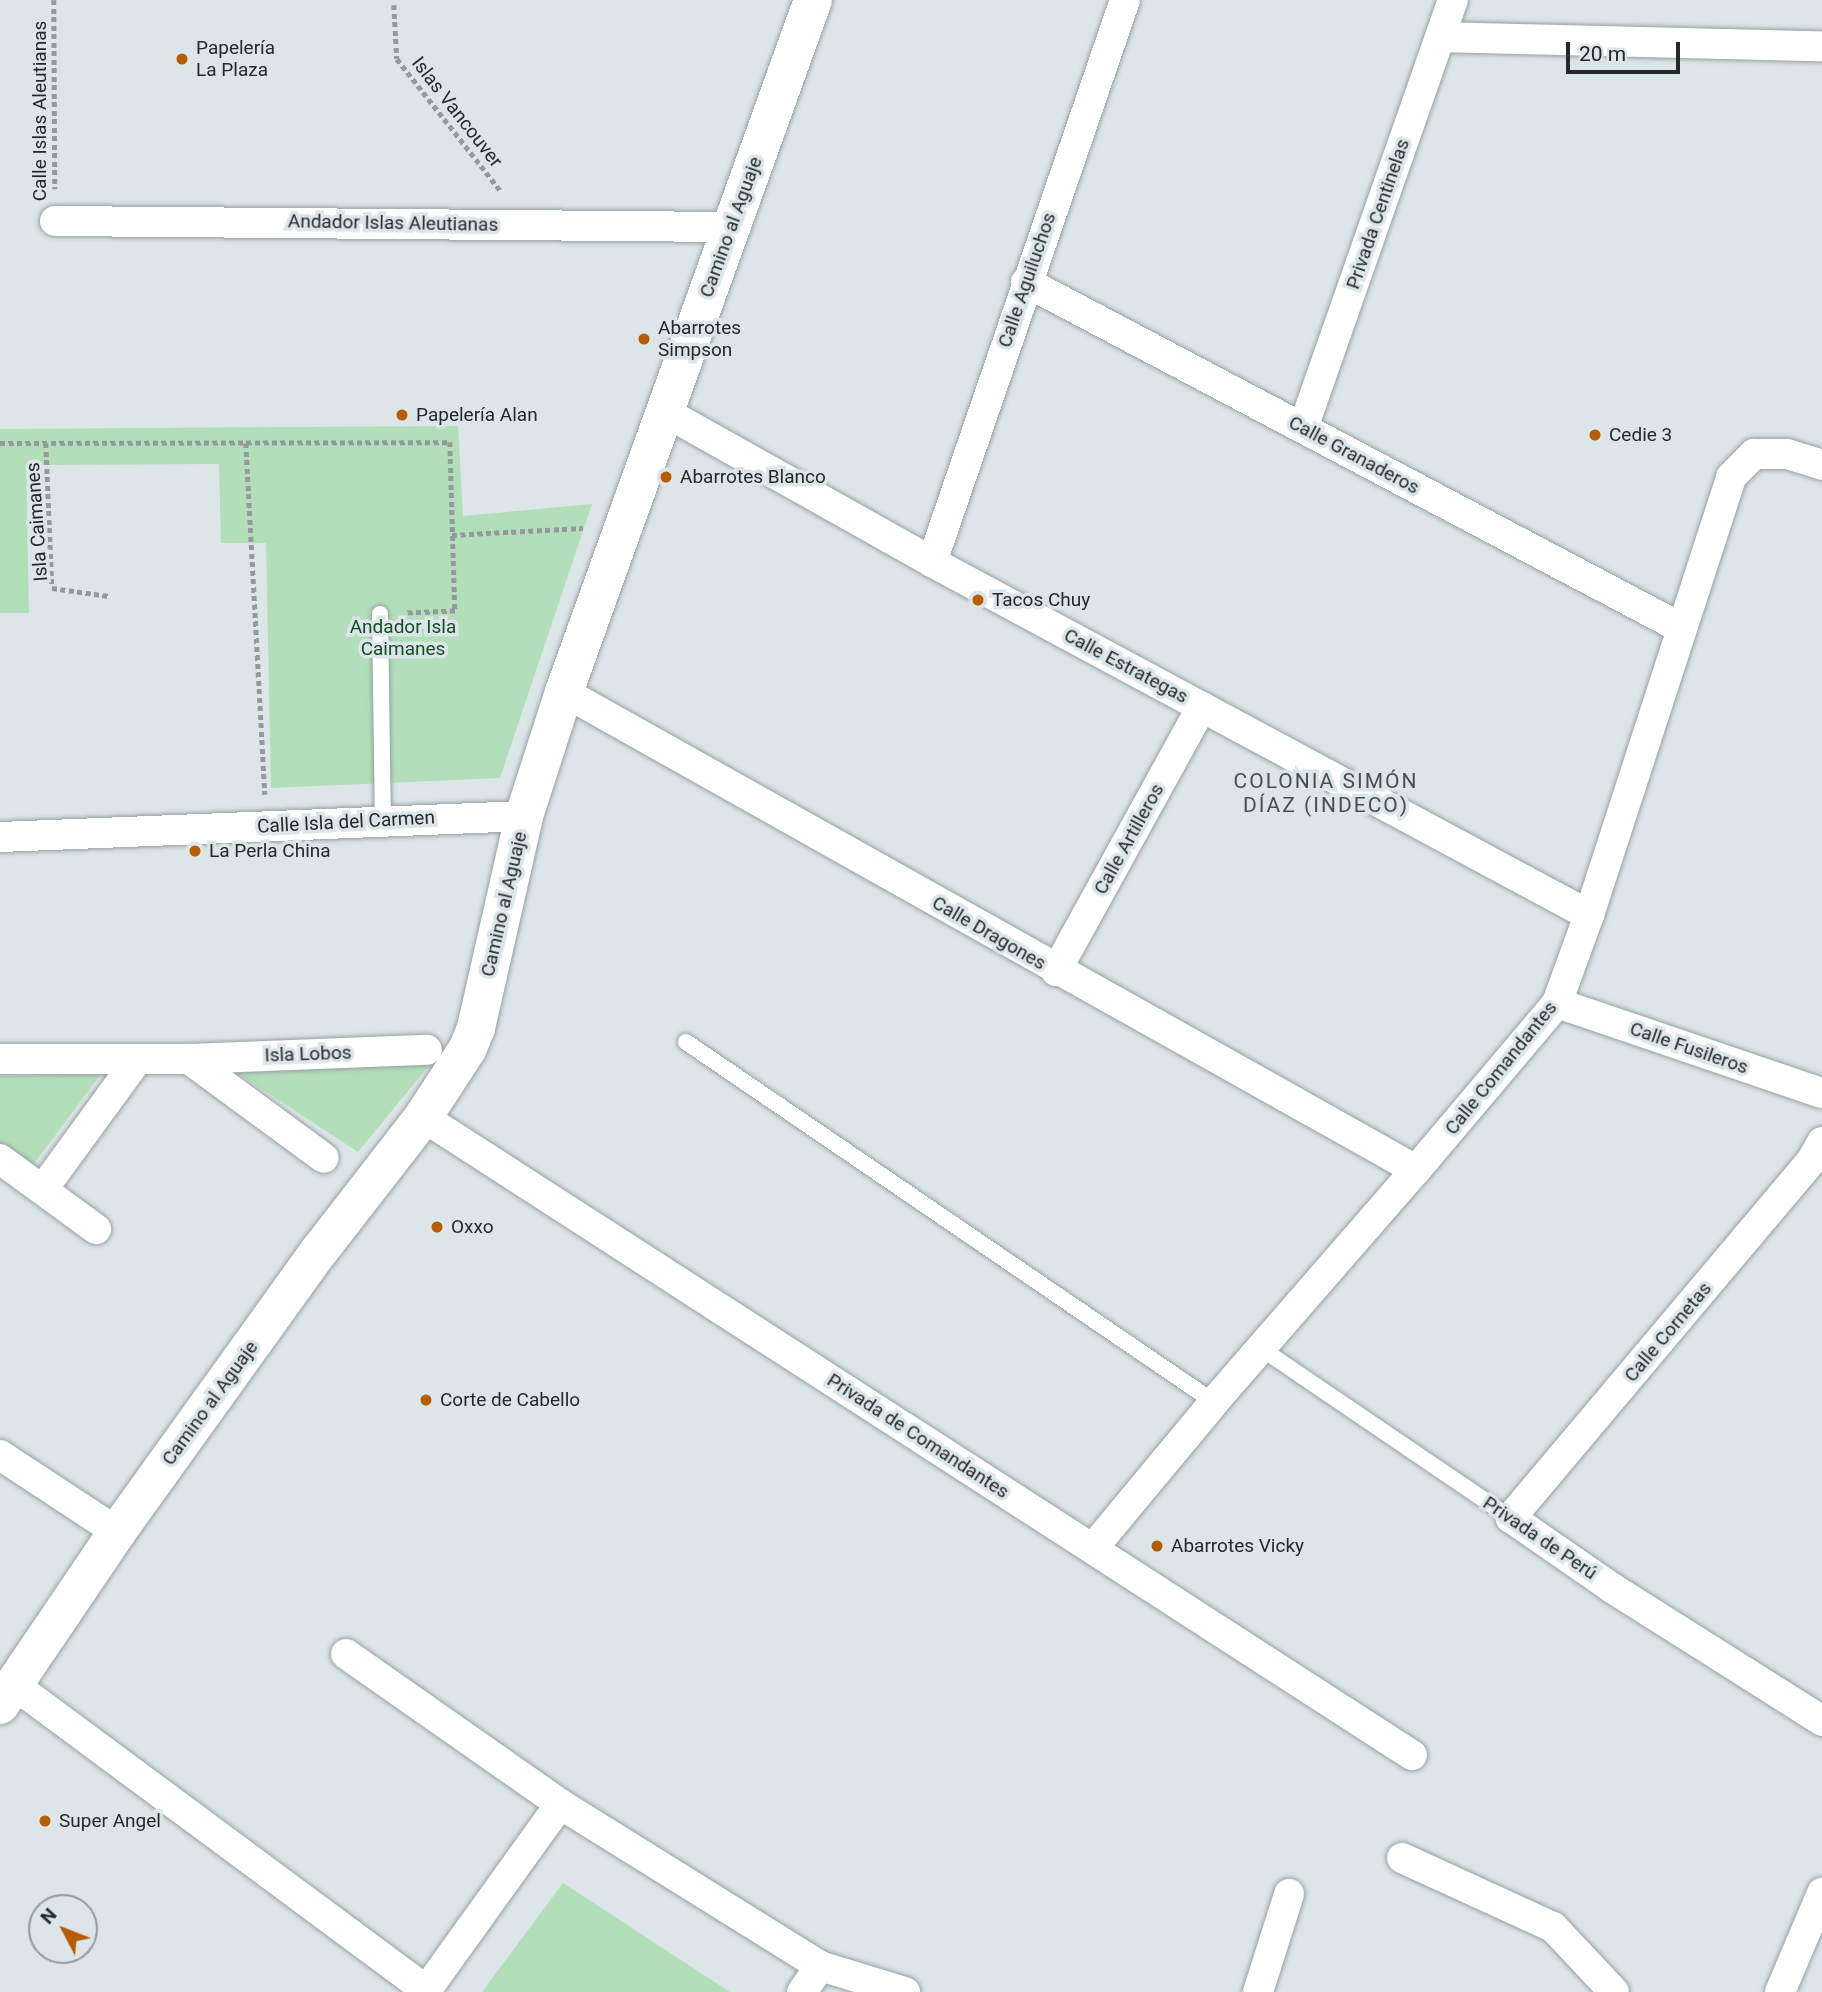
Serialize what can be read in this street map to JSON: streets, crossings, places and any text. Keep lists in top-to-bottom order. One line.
{"streets":{"main road":["Camino al Aguaje"],"street":["Privada Centinelas","Andador Islas Aleutianas","Calle Aguiluchos","Calle Granaderos","Calle Estrategas","Calle Isla del Carmen","Calle Artilleros","Calle Dragones","Calle Fusileros","Isla Lobos","Calle Comandantes","Calle Cornetas","Privada de Comandantes","Privada de Perú"],"path":["Calle Islas Aleutianas","Islas Vancouver","Isla Caimanes"]},"crossings":[["Calle Islas Aleutianas","Andador Islas Aleutianas"],["Islas Vancouver","Andador Islas Aleutianas"],["Privada Centinelas","Calle Granaderos"],["Andador Islas Aleutianas","Camino al Aguaje"],["Camino al Aguaje","Calle Estrategas"],["Camino al Aguaje","Calle Isla del Carmen"],["Camino al Aguaje","Calle Dragones"],["Camino al Aguaje","Privada de Comandantes"],["Calle Aguiluchos","Calle Granaderos"],["Calle Aguiluchos","Calle Estrategas"],["Calle Granaderos","Calle Comandantes"],["Calle Estrategas","Calle Artilleros"],["Calle Estrategas","Calle Comandantes"],["Calle Artilleros","Calle Dragones"],["Calle Dragones","Calle Comandantes"],["Calle Fusileros","Calle Comandantes"],["Calle Comandantes","Privada de Comandantes"],["Calle Comandantes","Privada de Perú"],["Calle Cornetas","Privada de Perú"]],"districts":["COLONIA SIMÓN DÍAZ (INDECO)"],"parks":["Andador Isla Caimanes"],"places":["Papelería La Plaza","Abarrotes Simpson","Papelería Alan","Cedie 3","Abarrotes Blanco","Tacos Chuy","La Perla China","Oxxo","Corte de Cabello","Abarrotes Vicky","Super Angel"],"scale_bar":"20 m","north":"top left"}
